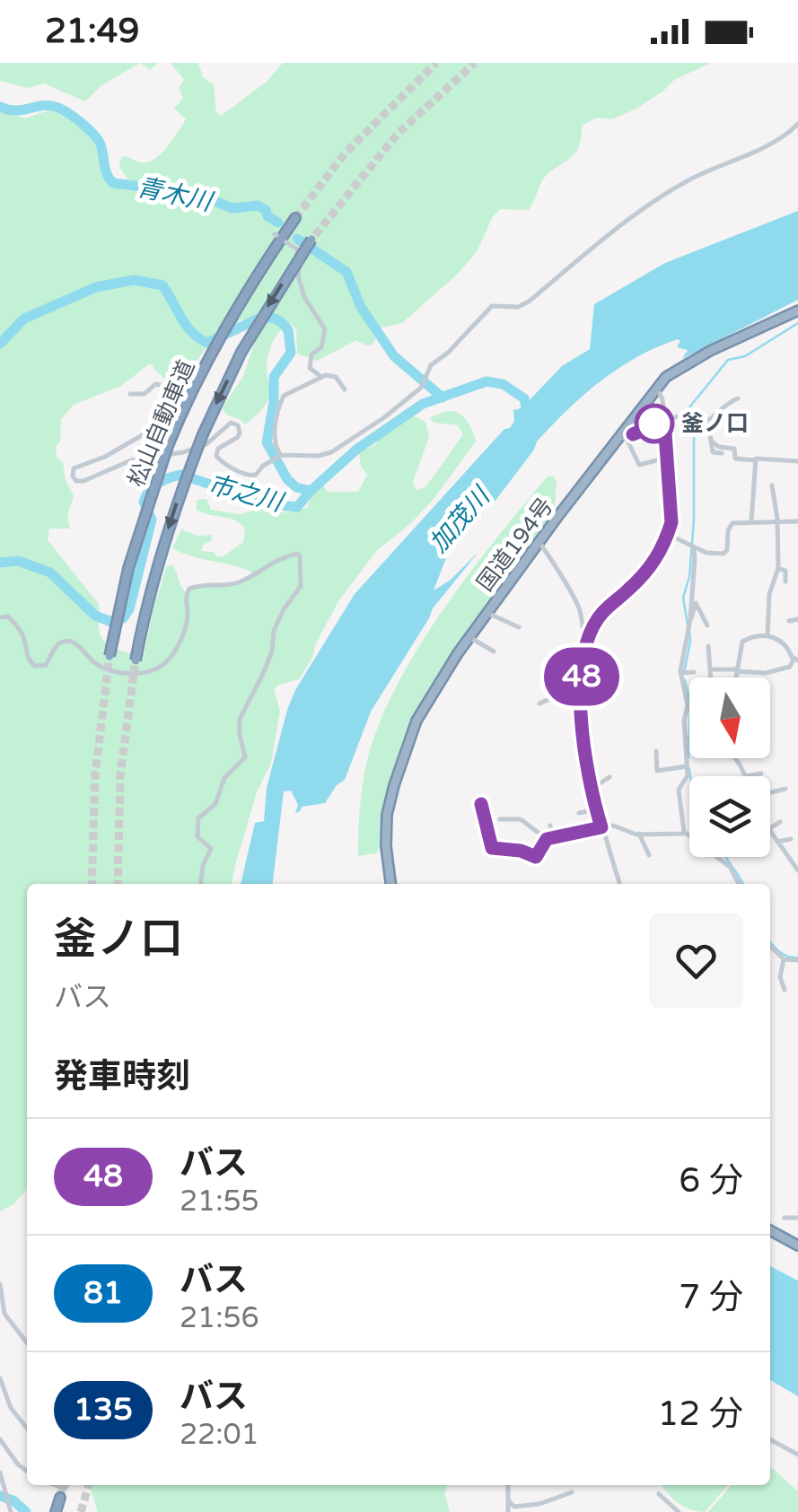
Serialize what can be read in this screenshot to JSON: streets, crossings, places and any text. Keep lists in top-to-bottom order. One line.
{"streets":{"highway":["松山自動車道","国道194号"]},"water":["青木川","市之川","加茂川"],"places":["釜ノ口"],"lines":["bus line 48"],"north":"bottom","page":{"status":"21:49","on_map":"48","heading":[["釜ノ口","バス"],"発車時刻"],"list":[{"mark":"48","name":"バス","note":"21:55","value":"6 分"},{"mark":"81","name":"バス","note":"21:56","value":"7 分"},{"mark":"135","name":"バス","note":"22:01","value":"12 分"}]}}
